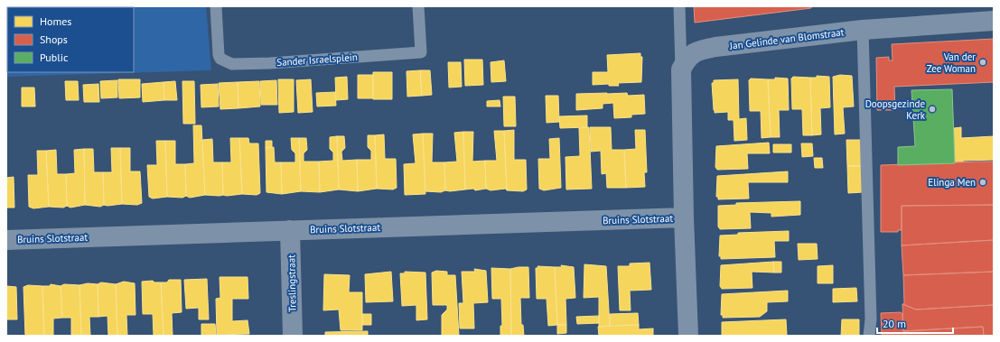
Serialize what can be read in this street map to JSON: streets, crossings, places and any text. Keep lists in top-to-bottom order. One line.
{"streets":{"street":["Jan Gelinde van Blomstraat","Bruins Slotstraat","Treslingstraat"],"lane":["Sander Israelsplein"]},"crossings":[["Bruins Slotstraat","Treslingstraat"]],"places":["Van der Zee Woman","Doopsgezinde Kerk","Elinga Men"],"legend":["Homes","Shops","Public"],"scale_bar":"20 m"}
